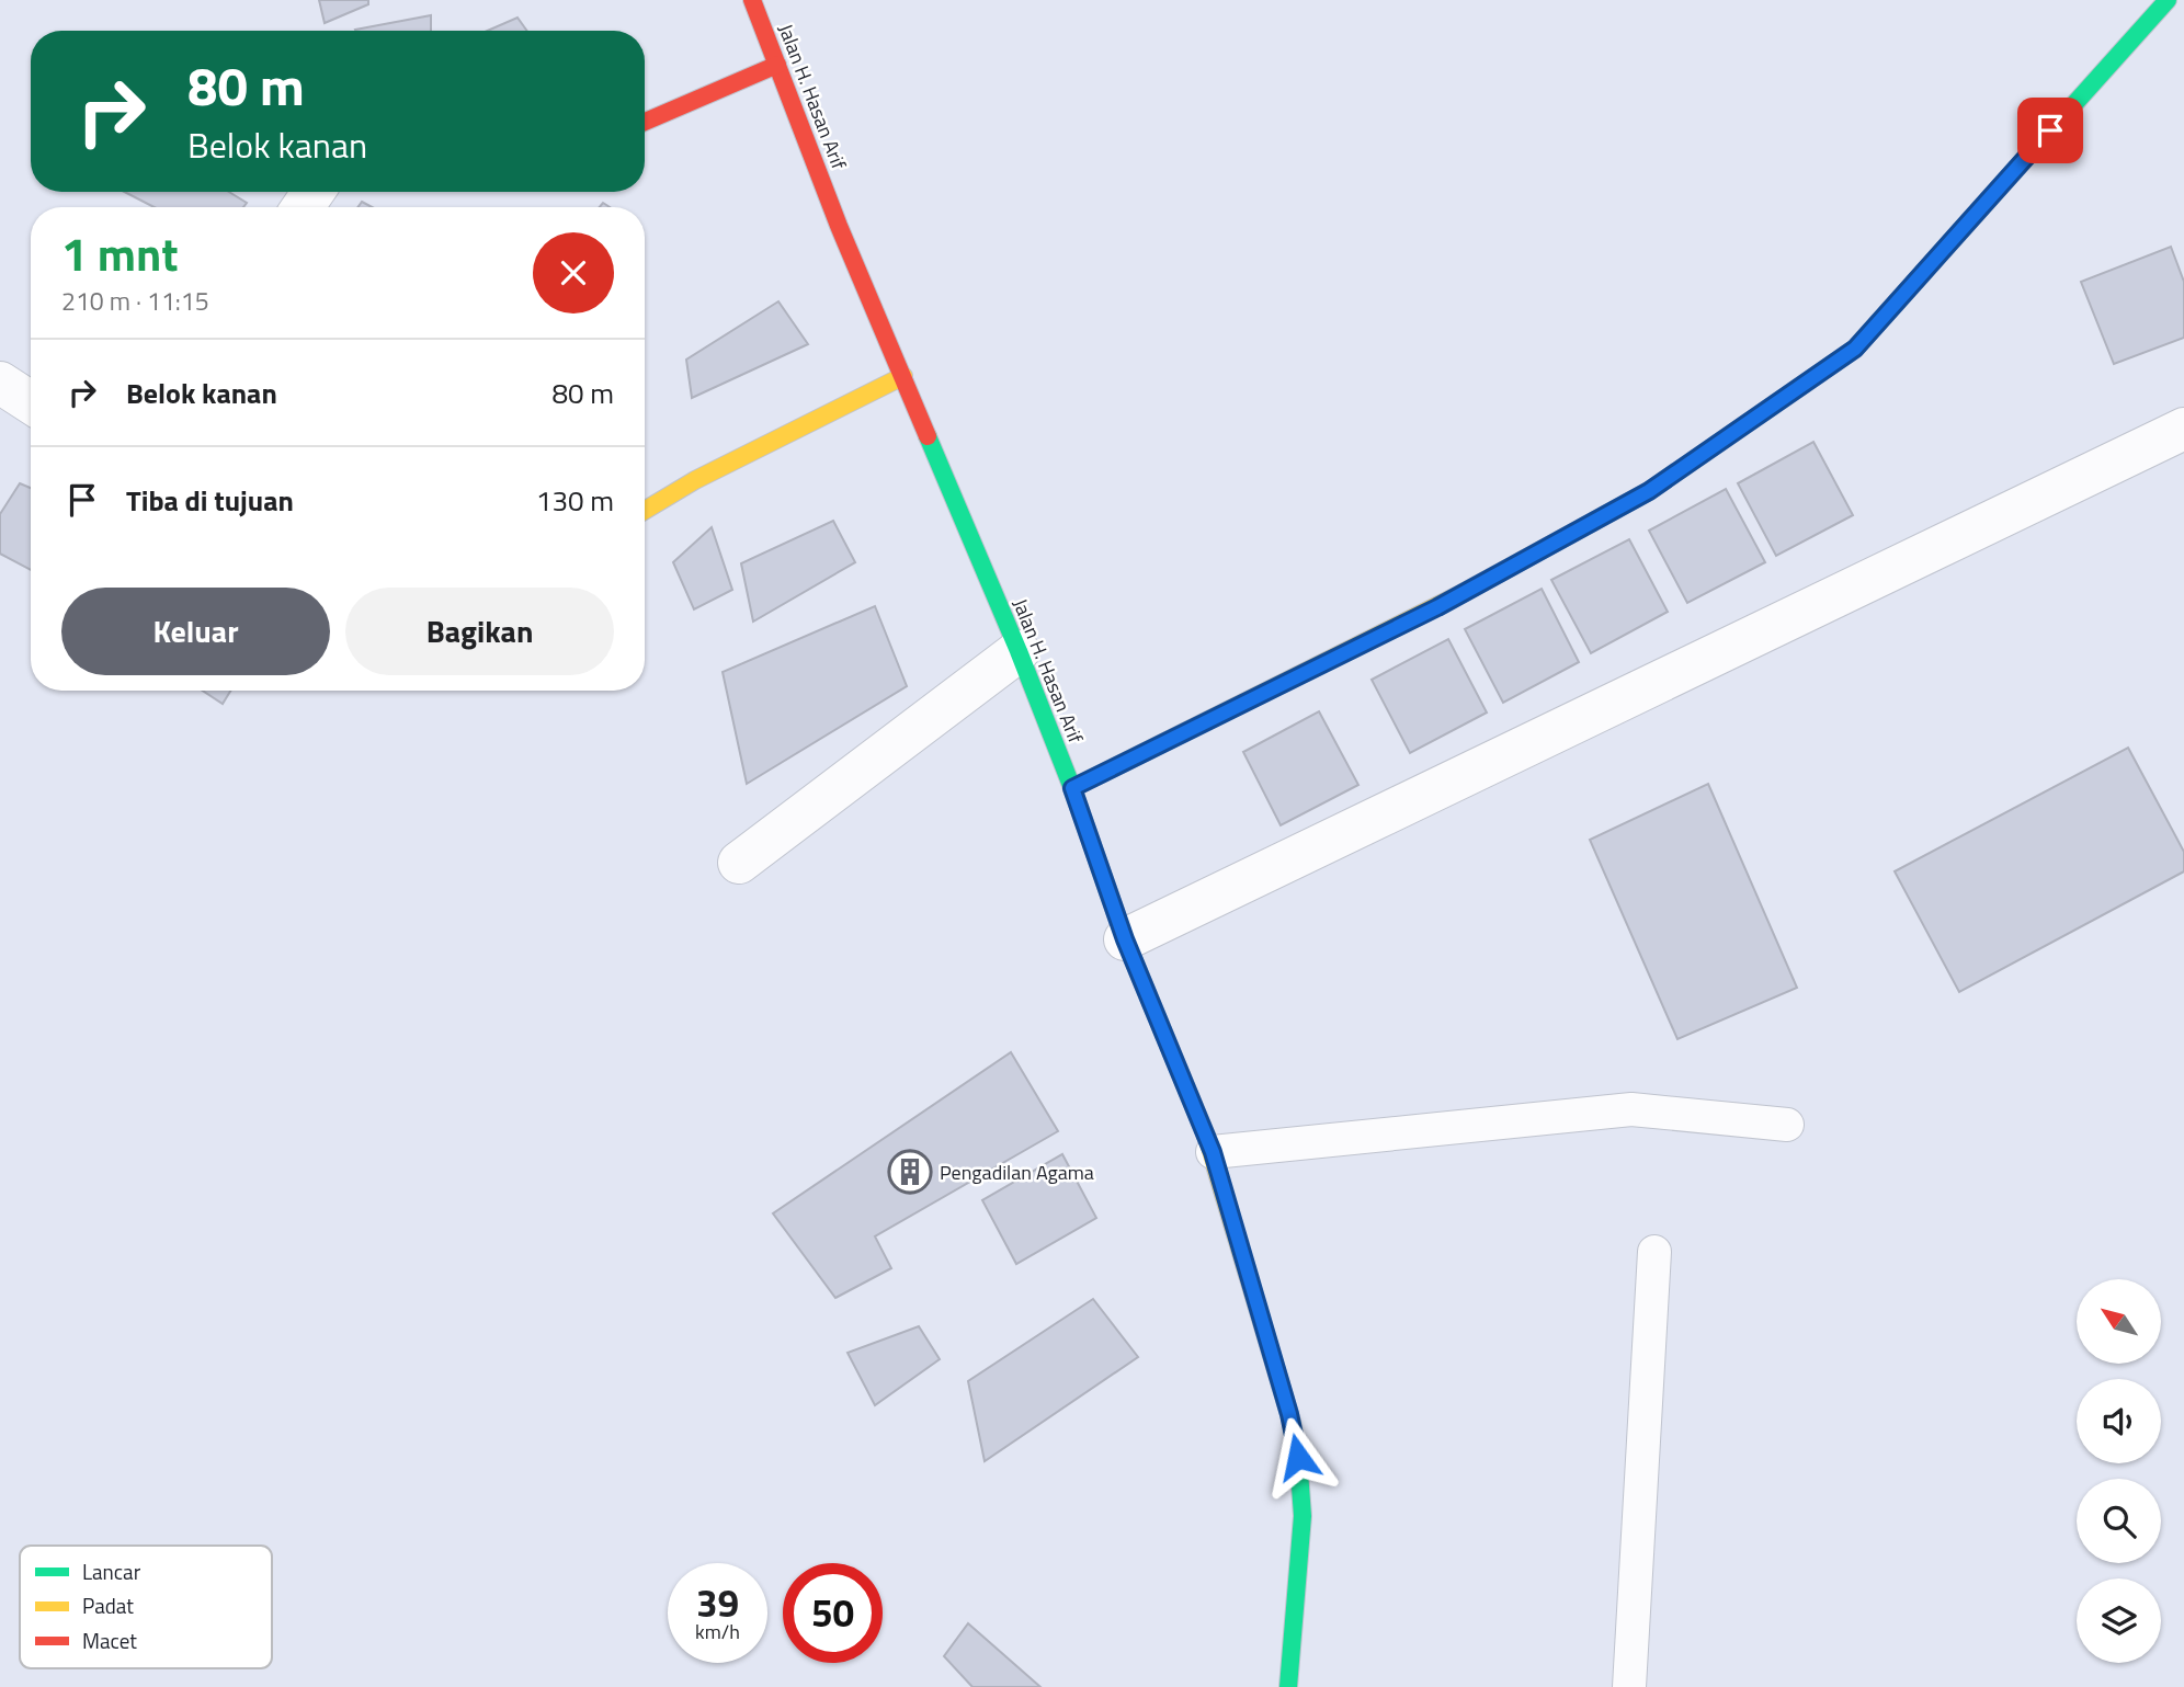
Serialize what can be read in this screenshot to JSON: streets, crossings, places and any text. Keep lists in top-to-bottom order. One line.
{"streets":{"main road":["Jalan H. Hasan Arif"]},"places":{"building":["Pengadilan Agama"]},"legend":["Lancar","Padat","Macet"],"north":"top left","page":{"turn":["80 m","Belok kanan"],"heading":["1 mnt","210 m · 11:15"],"list":[{"name":"Belok kanan","value":"80 m"},{"name":"Tiba di tujuan","value":"130 m"}],"buttons":["Keluar","Bagikan"],"speed":"39 km/h","limit":"50"}}
